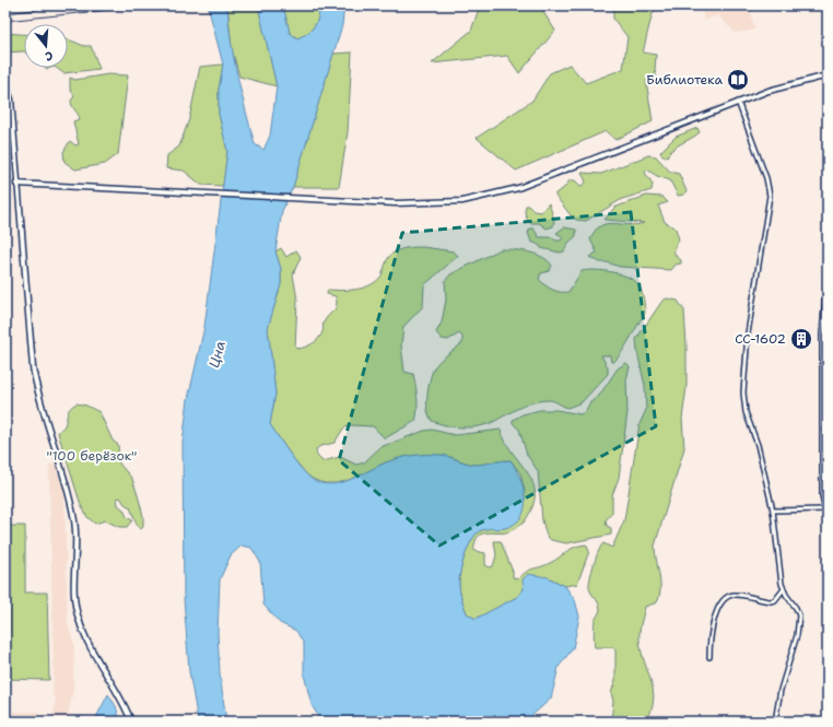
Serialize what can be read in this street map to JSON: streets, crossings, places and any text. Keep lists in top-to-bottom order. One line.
{"water":["Цна"],"parks":["\"100 берёзок\""],"places":{"library":["Библиотека"],"building":["СС-1602"]},"north":"bottom"}
